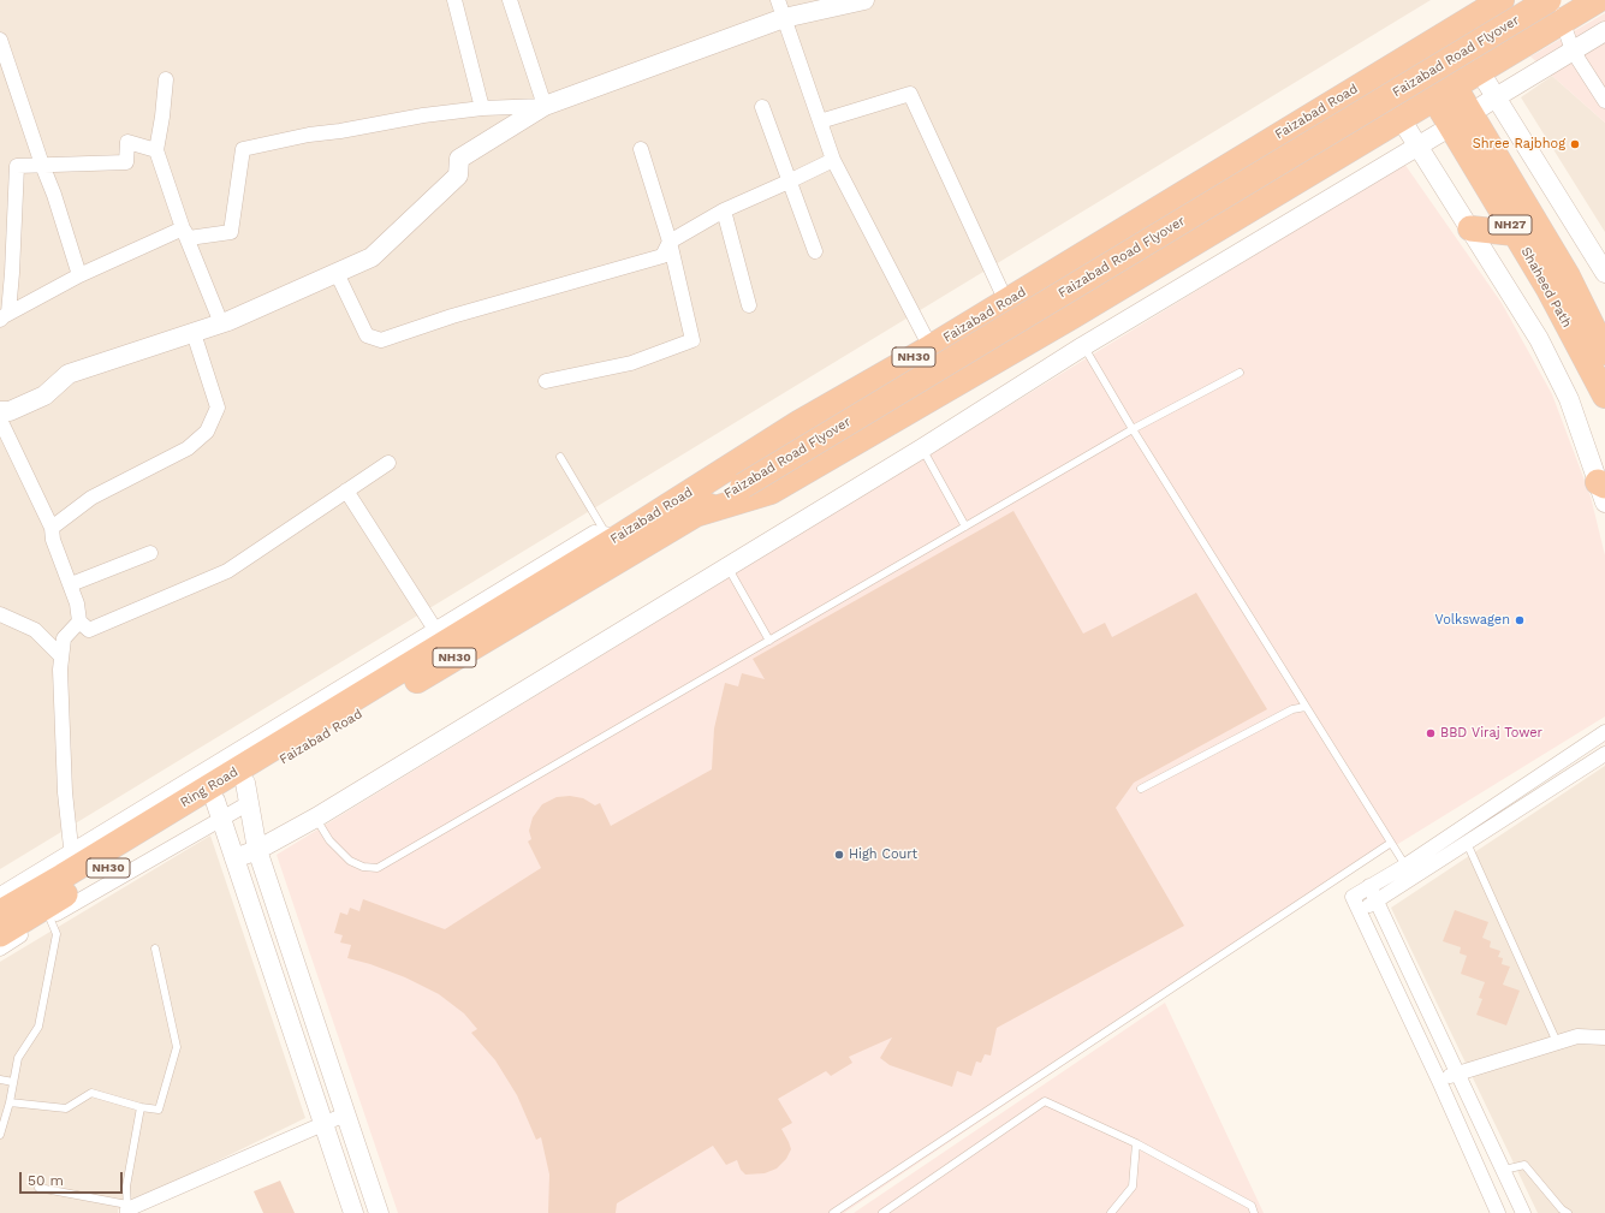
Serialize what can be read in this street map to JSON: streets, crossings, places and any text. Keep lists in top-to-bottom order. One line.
{"streets":{"highway":["Faizabad Road Flyover","Faizabad Road","NH27","Shaheed Path","NH30","Ring Road"]},"crossings":[["Faizabad Road Flyover","Faizabad Road"],["Faizabad Road Flyover","NH30"],["Faizabad Road","Shaheed Path"],["Faizabad Road","NH30"],["Faizabad Road","Ring Road"],["Shaheed Path","NH30"]],"places":["Shree Rajbhog","Volkswagen","BBD Viraj Tower","High Court"],"scale_bar":"50 m"}
